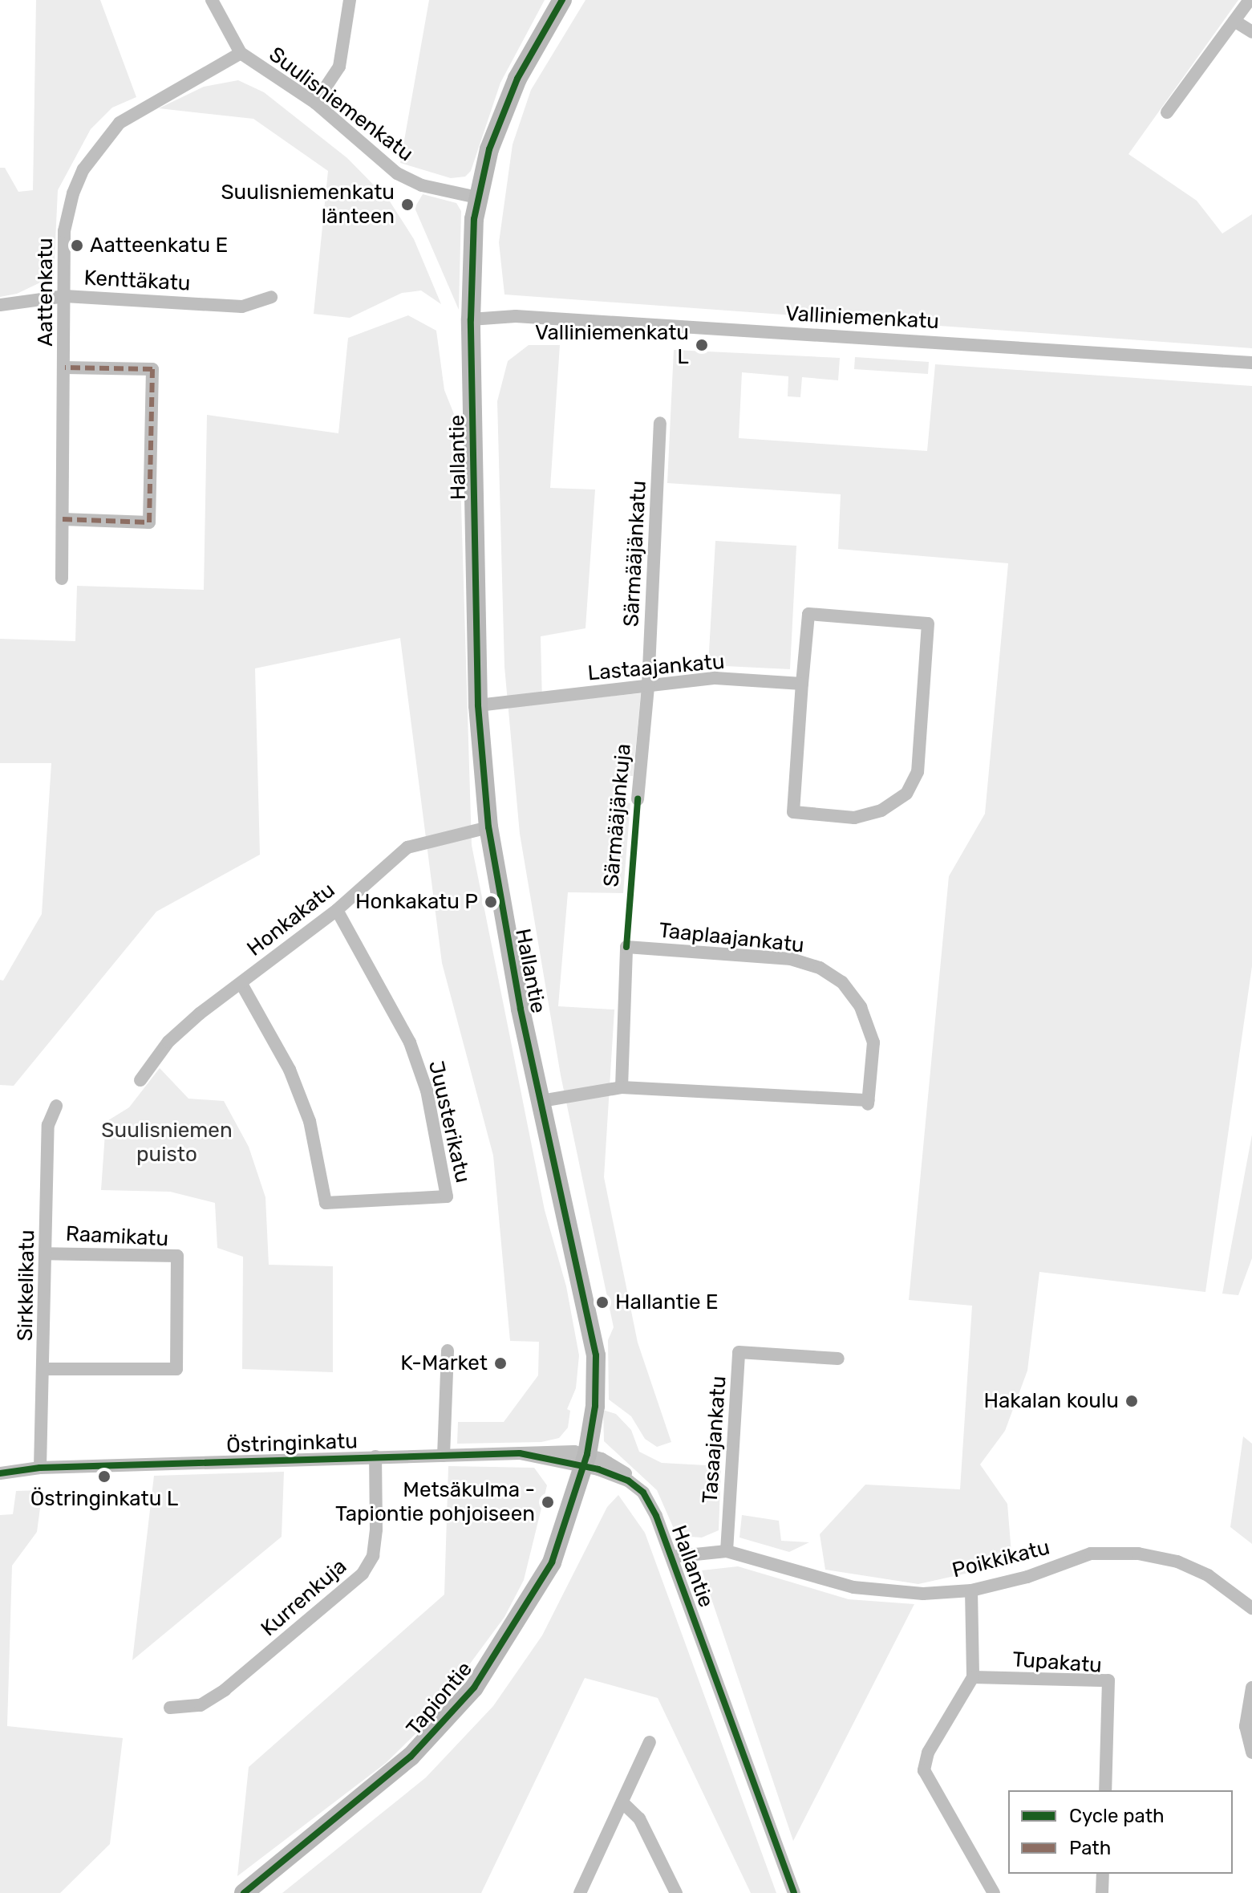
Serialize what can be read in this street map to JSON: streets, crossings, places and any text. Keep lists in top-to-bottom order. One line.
{"streets":{"street":["Suulisniemenkatu","Kenttäkatu","Aattenkatu","Valliniemenkatu","Hallantie","Särmääjänkatu","Lastaajankatu","Särmääjänkuja","Honkakatu","Taaplaajankatu","Juusterikatu","Raamikatu","Sirkkelikatu","Tasaajankatu","Östringinkatu","Poikkikatu","Kurrenkuja","Tupakatu","Tapiontie"]},"crossings":[["Suulisniemenkatu","Aattenkatu"],["Suulisniemenkatu","Hallantie"],["Kenttäkatu","Aattenkatu"],["Valliniemenkatu","Hallantie"],["Hallantie","Lastaajankatu"],["Hallantie","Honkakatu"],["Hallantie","Taaplaajankatu"],["Hallantie","Östringinkatu"],["Hallantie","Poikkikatu"],["Hallantie","Tapiontie"],["Särmääjänkatu","Lastaajankatu"],["Särmääjänkatu","Särmääjänkuja"],["Lastaajankatu","Särmääjänkuja"],["Honkakatu","Juusterikatu"],["Raamikatu","Sirkkelikatu"],["Sirkkelikatu","Östringinkatu"],["Tasaajankatu","Poikkikatu"],["Östringinkatu","Kurrenkuja"],["Östringinkatu","Tapiontie"]],"parks":["Suulisniemen puisto"],"places":["Suulisniemenkatu länteen","Aatteenkatu E","Valliniemenkatu L","Honkakatu P","Hallantie E","K-Market","Hakalan koulu","Östringinkatu L","Metsäkulma - Tapiontie pohjoiseen"],"legend":["Cycle path","Path"]}
